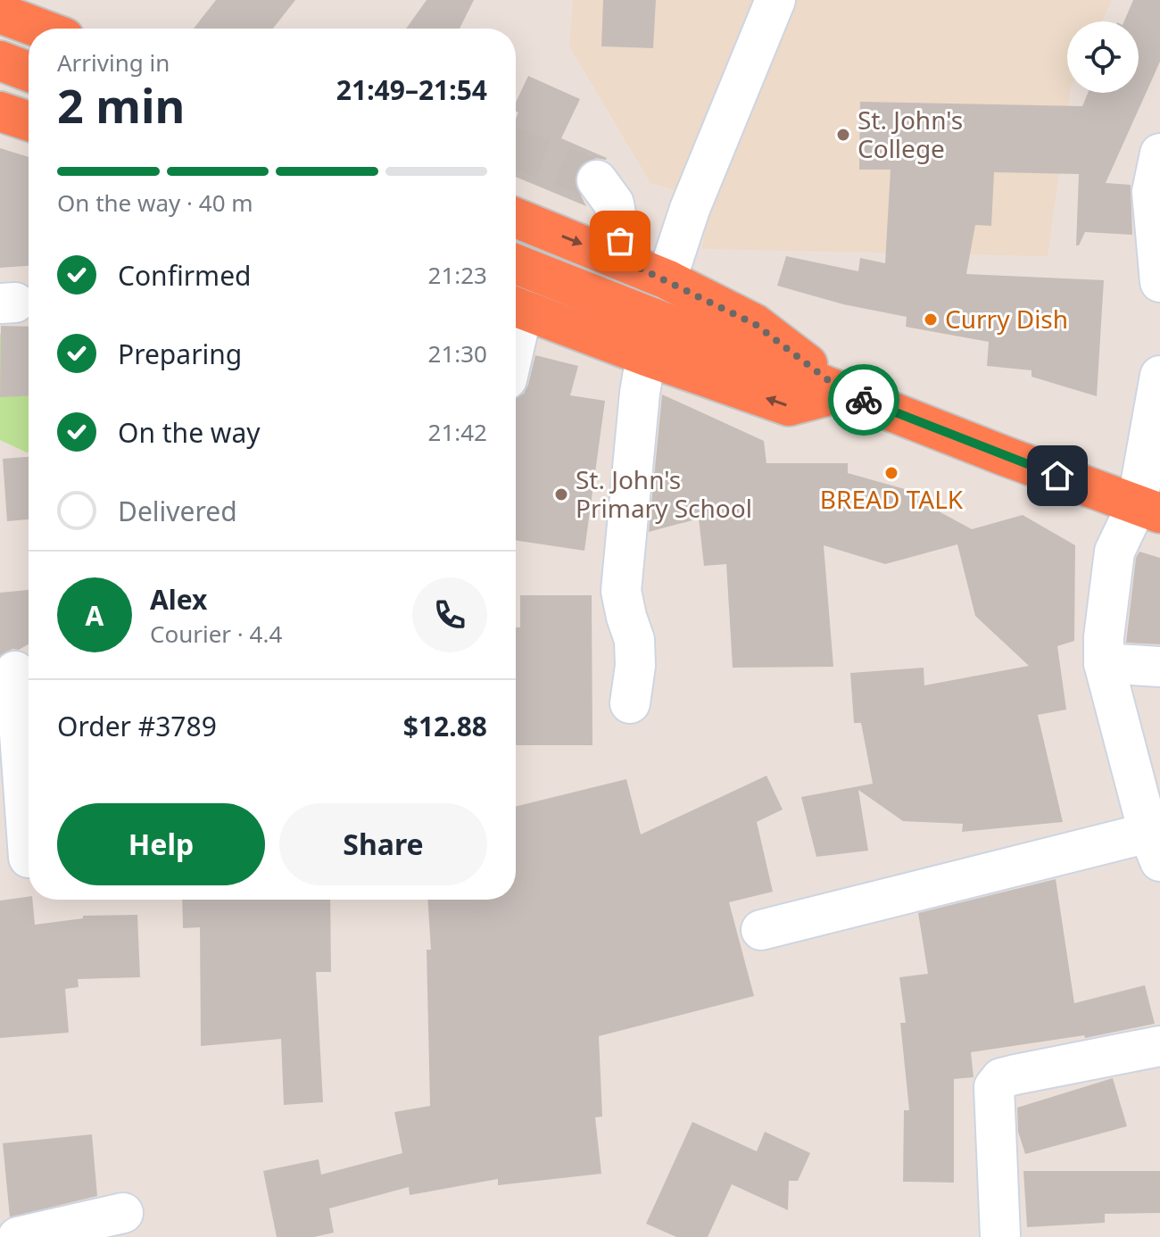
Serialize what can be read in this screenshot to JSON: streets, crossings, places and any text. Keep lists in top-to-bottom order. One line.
{"places":["St. John's College","Curry Dish","BREAD TALK","St. John's Primary School"],"page":{"heading":["2 min","Arriving in","21:49–21:54"],"panel":["Alex","Courier · 4.4","Order #3789","$12.88"],"bar":"On the way · 40 m","list":[["Confirmed","21:23"],["Preparing","21:30"],["On the way","21:42"],"Delivered"],"round":"A","buttons":["Help","Share"]}}
